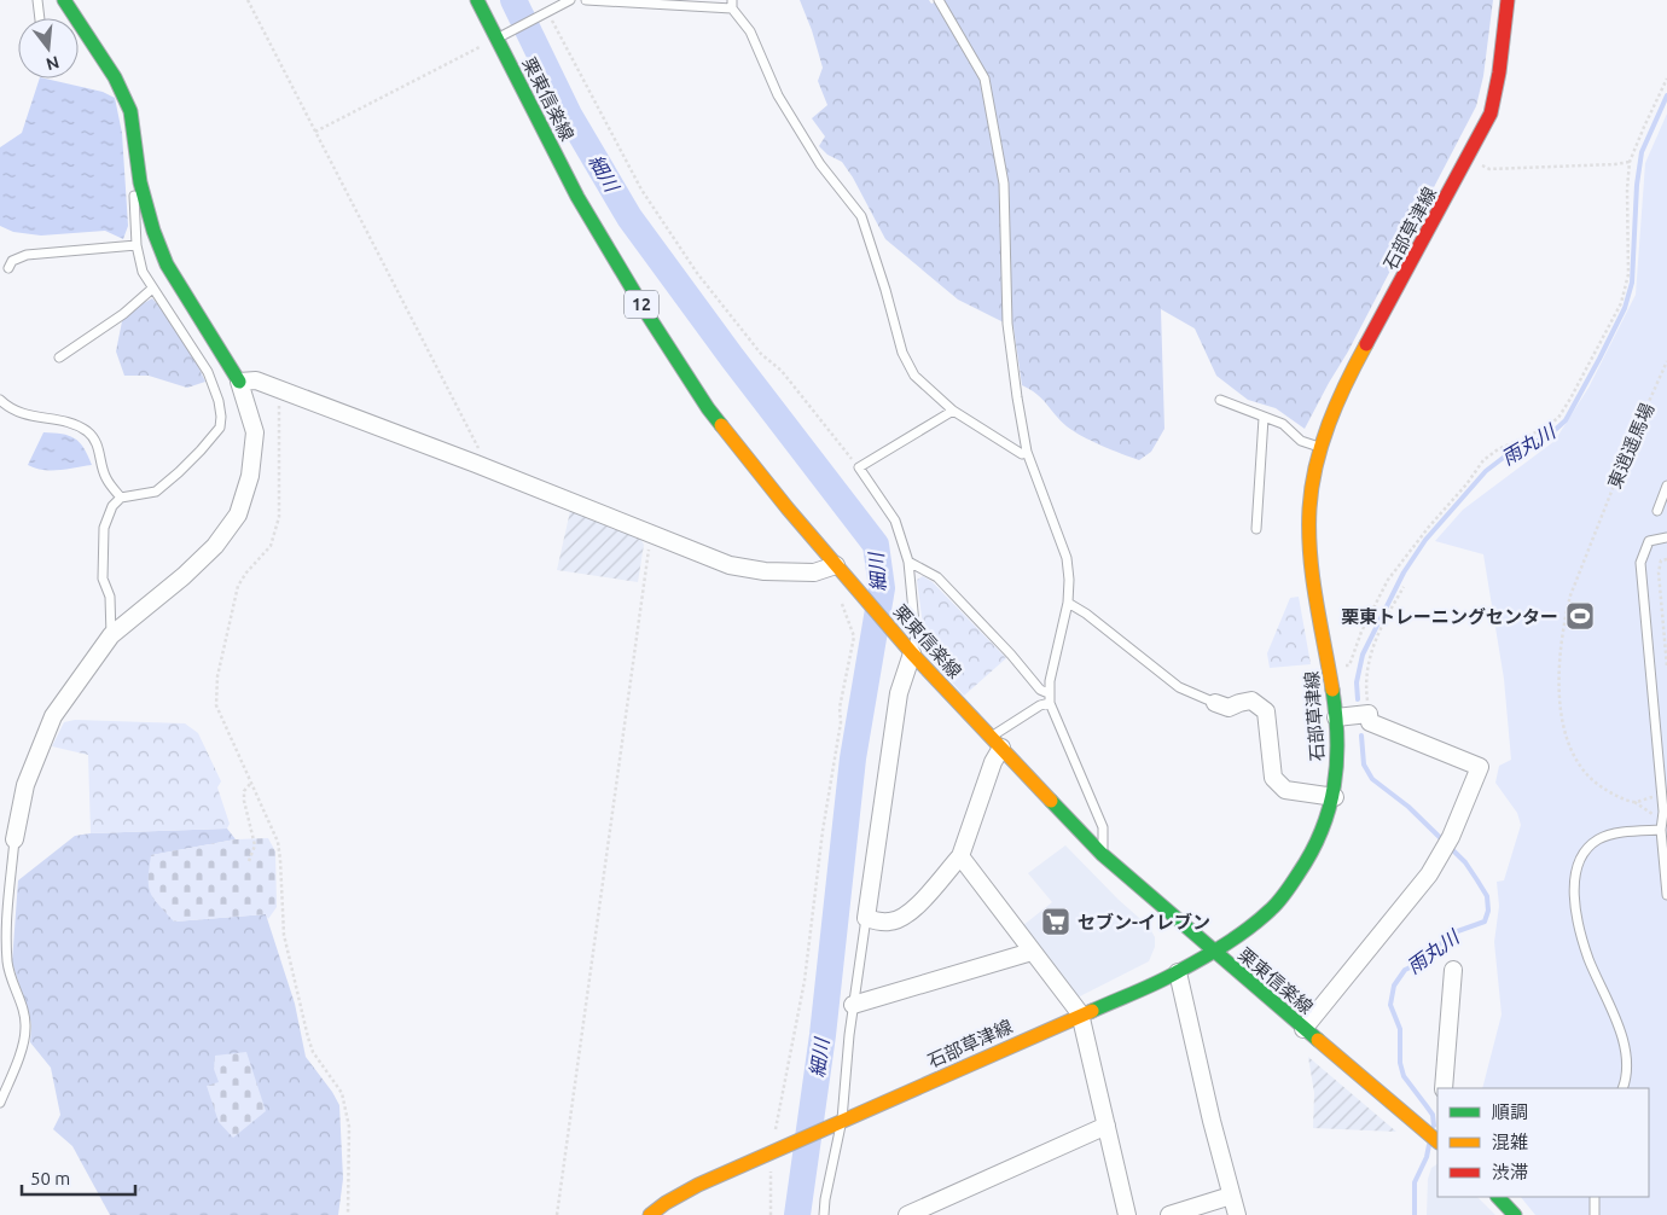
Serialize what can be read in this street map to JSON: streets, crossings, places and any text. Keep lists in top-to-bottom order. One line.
{"streets":{"main road":["栗東信楽線","石部草津線","12"],"path":["東逍遥馬場"]},"crossings":[["栗東信楽線","石部草津線"]],"water":["細川","雨丸川"],"places":{"sports":["栗東トレーニングセンター"],"supermarket":["セブン-イレブン"]},"legend":["順調","混雑","渋滞"],"scale_bar":"50 m","north":"bottom"}
